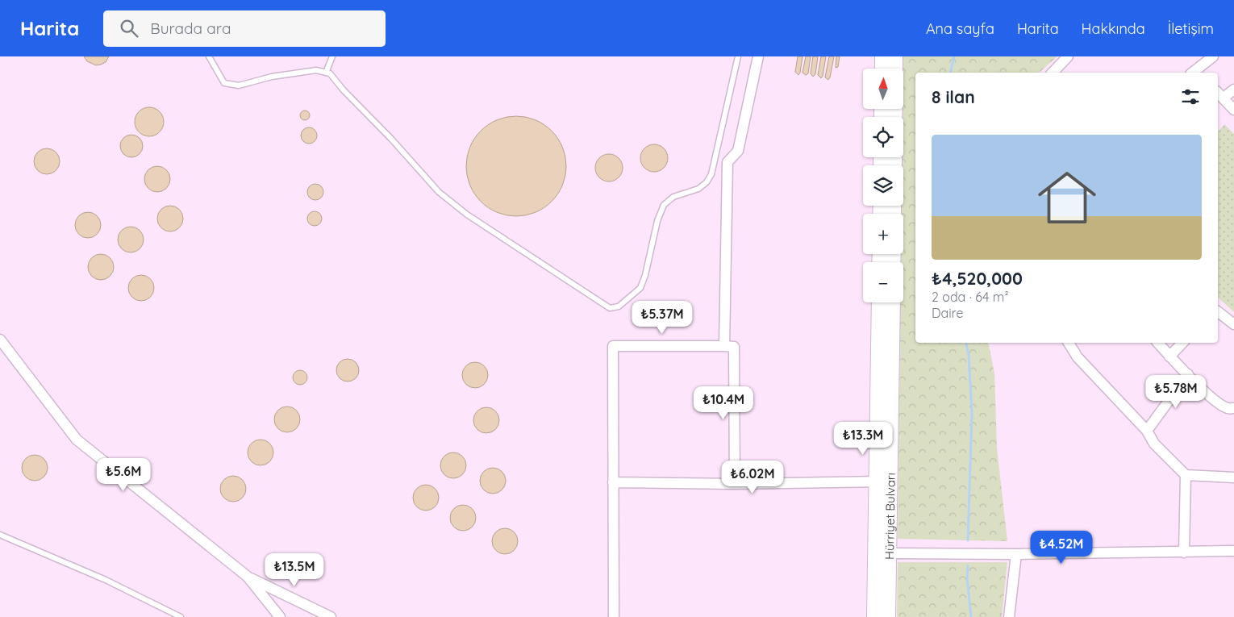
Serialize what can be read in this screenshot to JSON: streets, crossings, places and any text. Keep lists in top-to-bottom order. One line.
{"streets":{"main road":["Hürriyet Bulvarı"]},"north":"top","page":{"header":"Harita","search":"Burada ara","nav":["Ana sayfa","Harita","Hakkında","İletişim"],"map_buttons":["+","−"],"heading":"8 ilan","list":[{"name":"₺4,520,000","note":"2 oda · 64 m² · Daire"}],"price":["₺5.37M","₺5.78M","₺10.4M","₺13.3M","₺5.6M","₺6.02M","₺4.52M","₺13.5M"]}}
